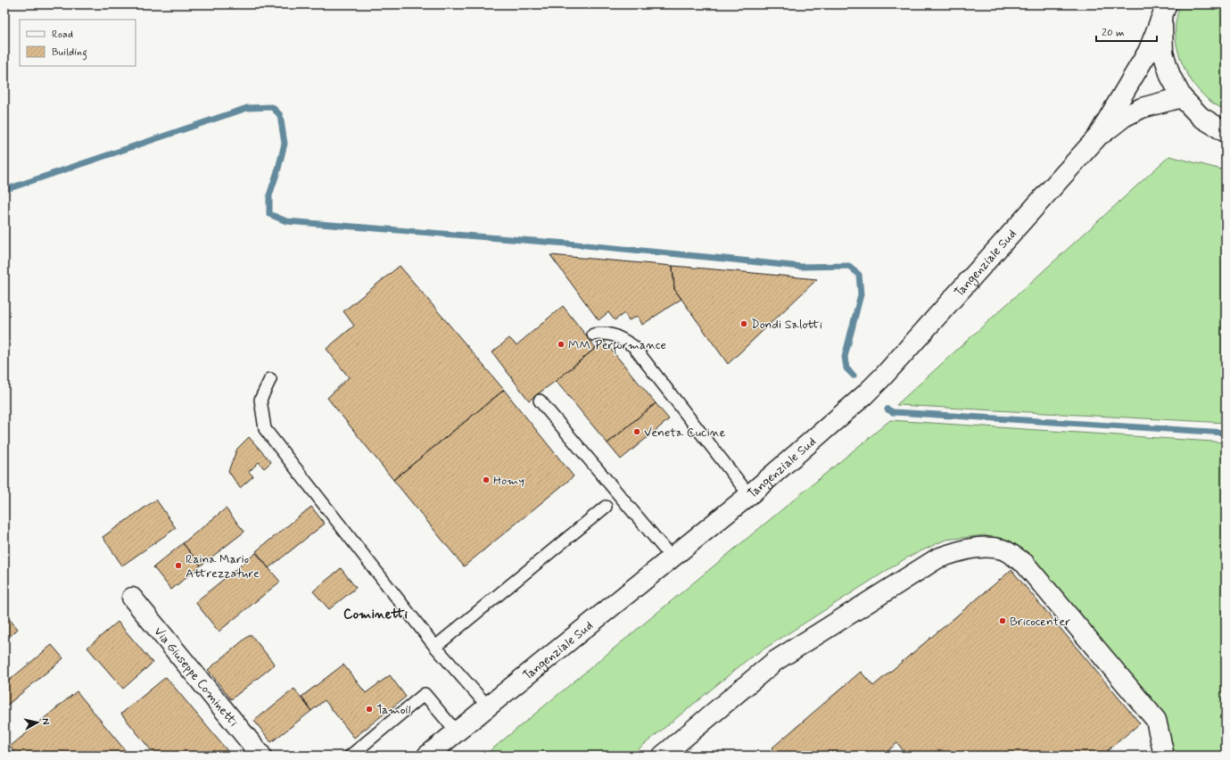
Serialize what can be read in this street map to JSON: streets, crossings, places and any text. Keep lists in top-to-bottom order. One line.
{"streets":{"main road":["Tangenziale Sud","Via Giuseppe Cominetti"]},"districts":["Cominetti"],"places":["Dondi Salotti","MM Performance","Veneta Cucine","Homy","Raina Mario Attrezzature","Bricocenter","Tamoil"],"legend":["Road","Building"],"scale_bar":"20 m","north":"right"}
